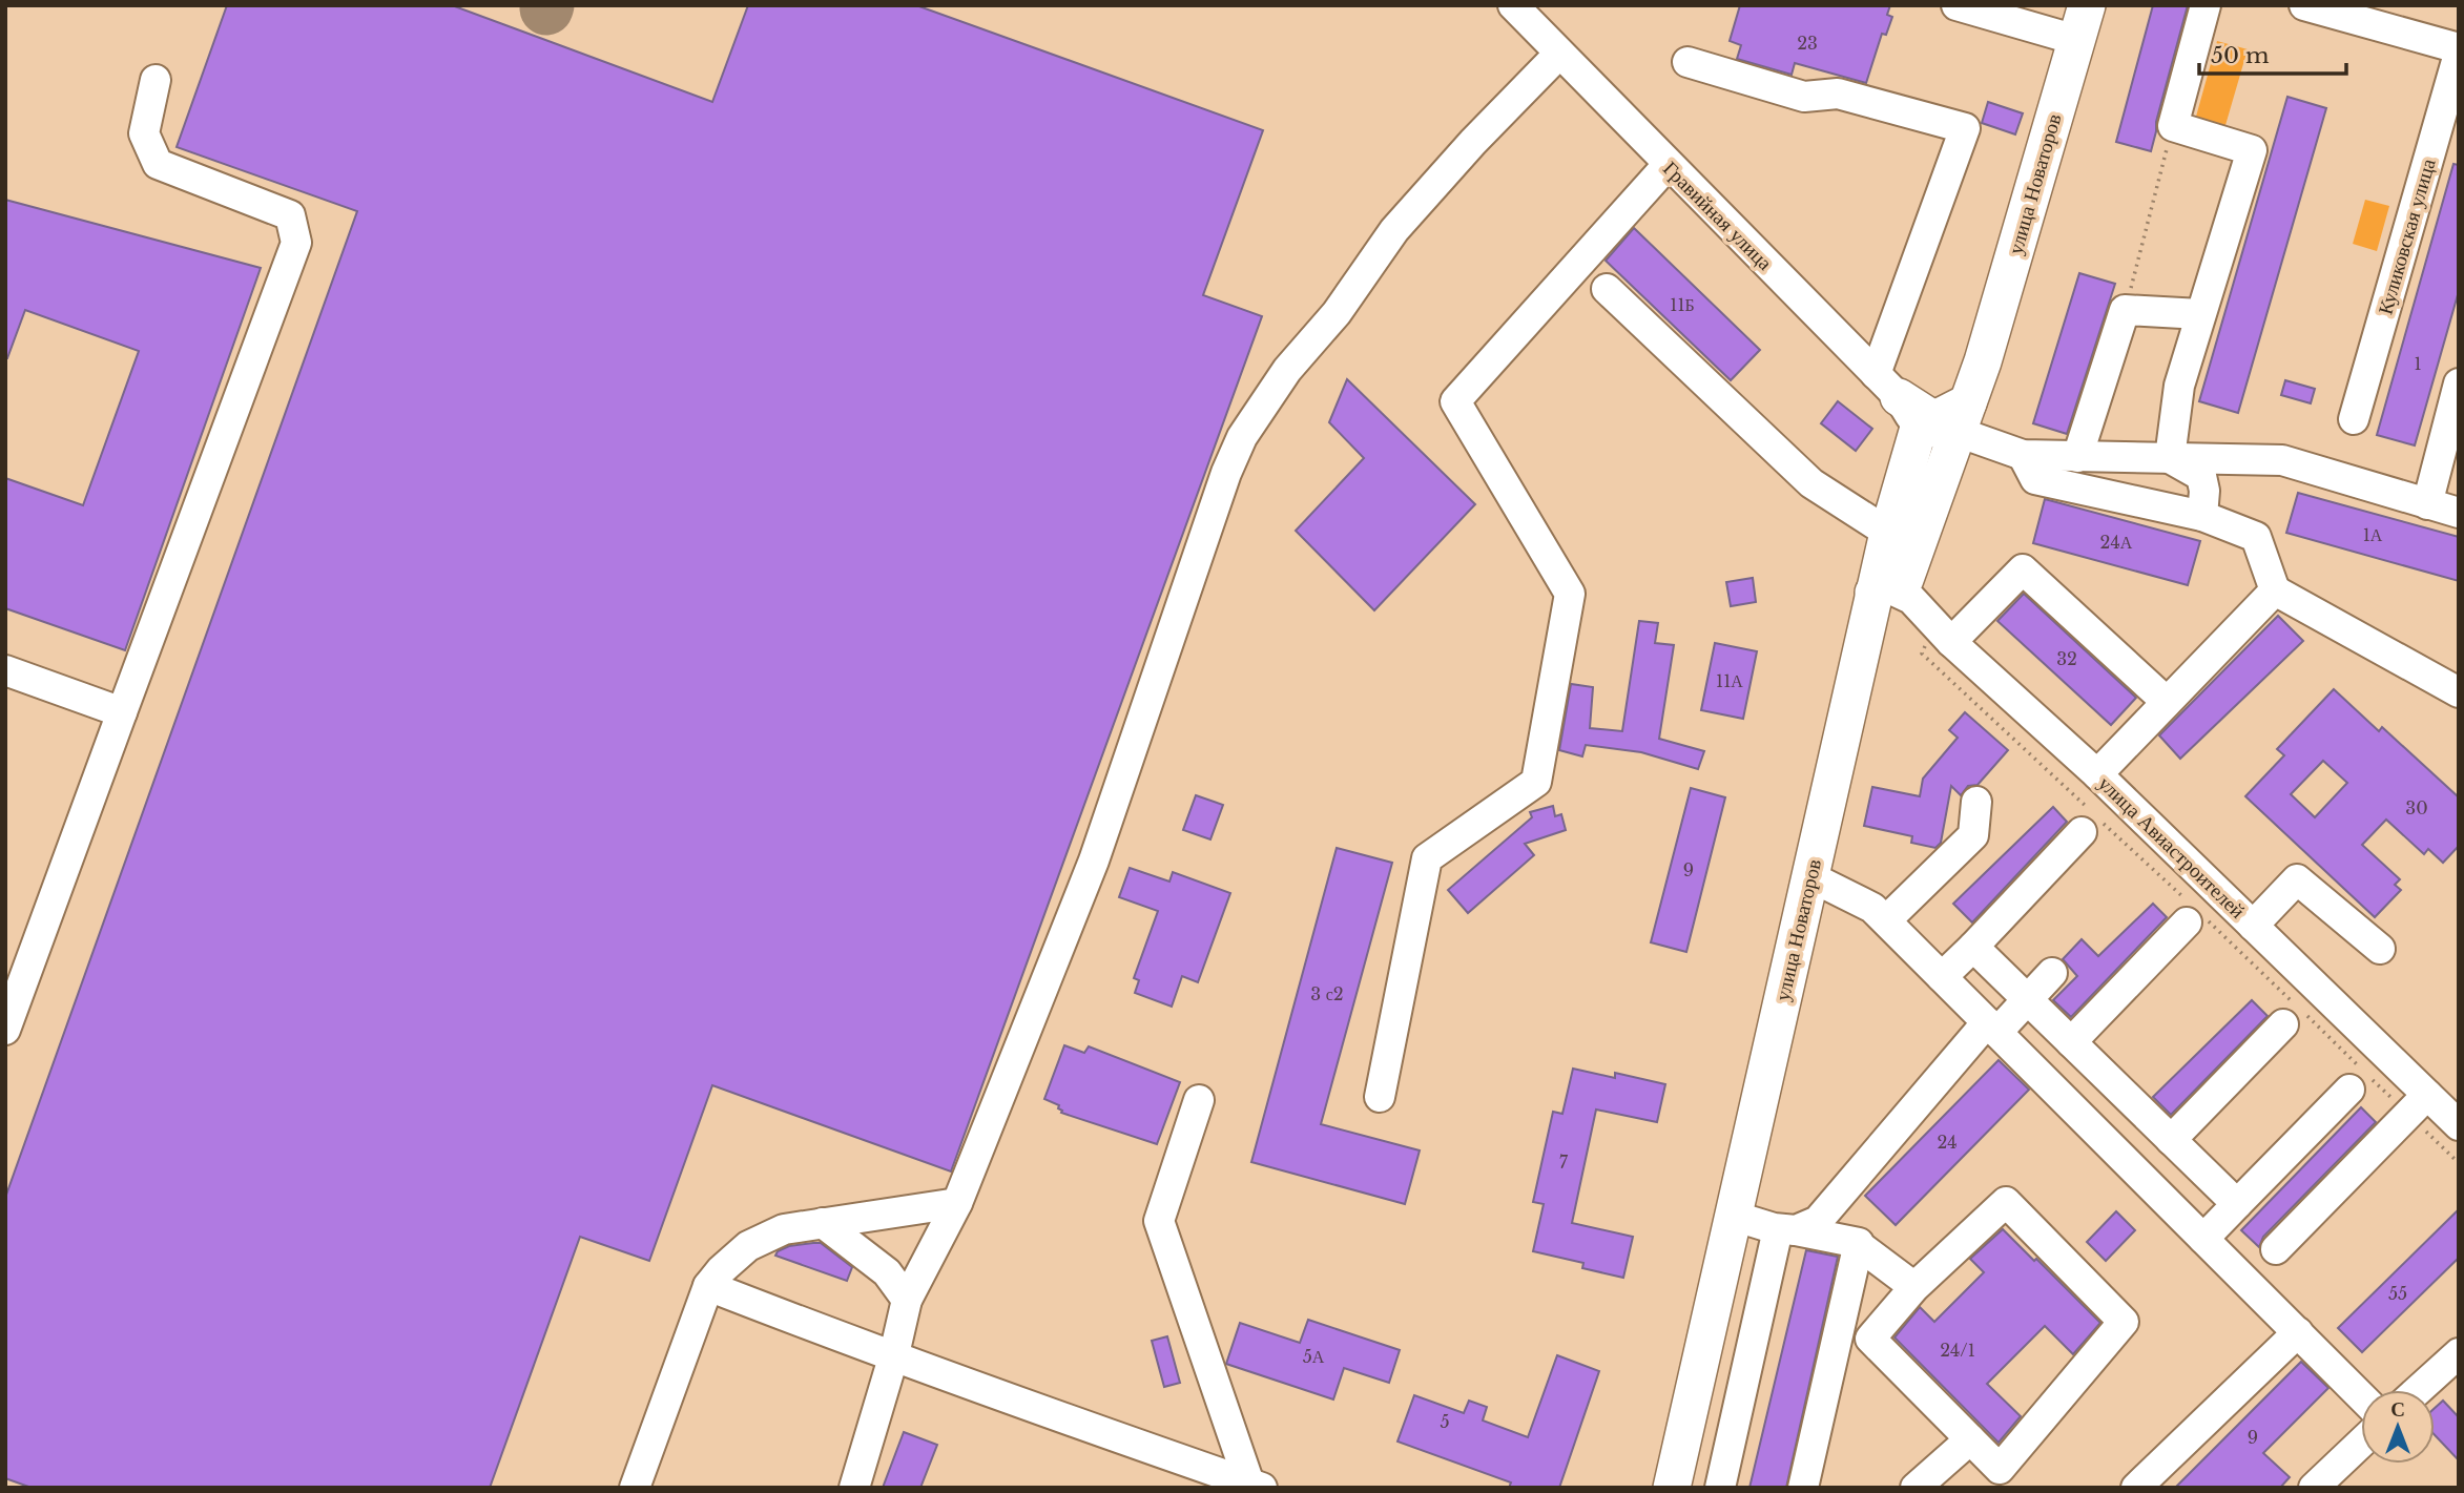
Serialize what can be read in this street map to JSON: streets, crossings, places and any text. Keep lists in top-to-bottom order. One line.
{"streets":{"main road":["улица Новаторов"],"street":["Гравийная улица","Куликовская улица","улица Авиастроителей"]},"crossings":[["улица Новаторов","Гравийная улица"],["улица Новаторов","улица Авиастроителей"]],"house_numbers":["23","11Б","1","1А","24А","32","11А","30","9","3 с2","24","7","55","24/1","5А","5","9"],"scale_bar":"50 m","north":"top"}
